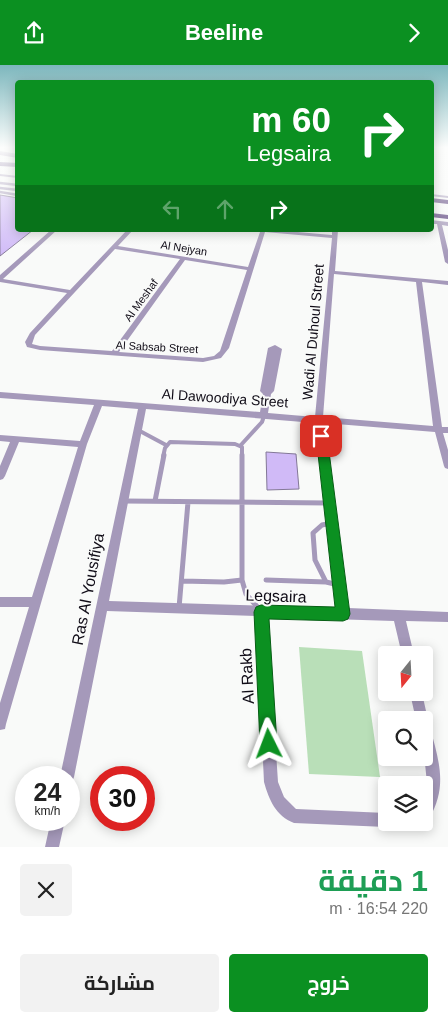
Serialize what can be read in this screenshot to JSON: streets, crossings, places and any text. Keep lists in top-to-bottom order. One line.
{"streets":{"street":["Al Nejyan","Al Meshaf","Wadi Al Duhoul Street","Al Sabsab Street","Al Dawoodiya Street","Ras Al Yousifiya","Legsaira","Al Rakb"]},"crossings":[["Al Nejyan","Al Meshaf"],["Al Nejyan","Al Sabsab Street"],["Al Meshaf","Al Sabsab Street"],["Wadi Al Duhoul Street","Al Dawoodiya Street"],["Wadi Al Duhoul Street","Legsaira"],["Al Dawoodiya Street","Ras Al Yousifiya"],["Ras Al Yousifiya","Legsaira"],["Legsaira","Al Rakb"]],"north":"bottom","page":{"header":"Beeline","turn":["60 m","Legsaira"],"speed":"24 km/h","limit":"30","heading":["1 دقيقة","220 m · 16:54"],"buttons":["خروج","مشاركة"]}}
